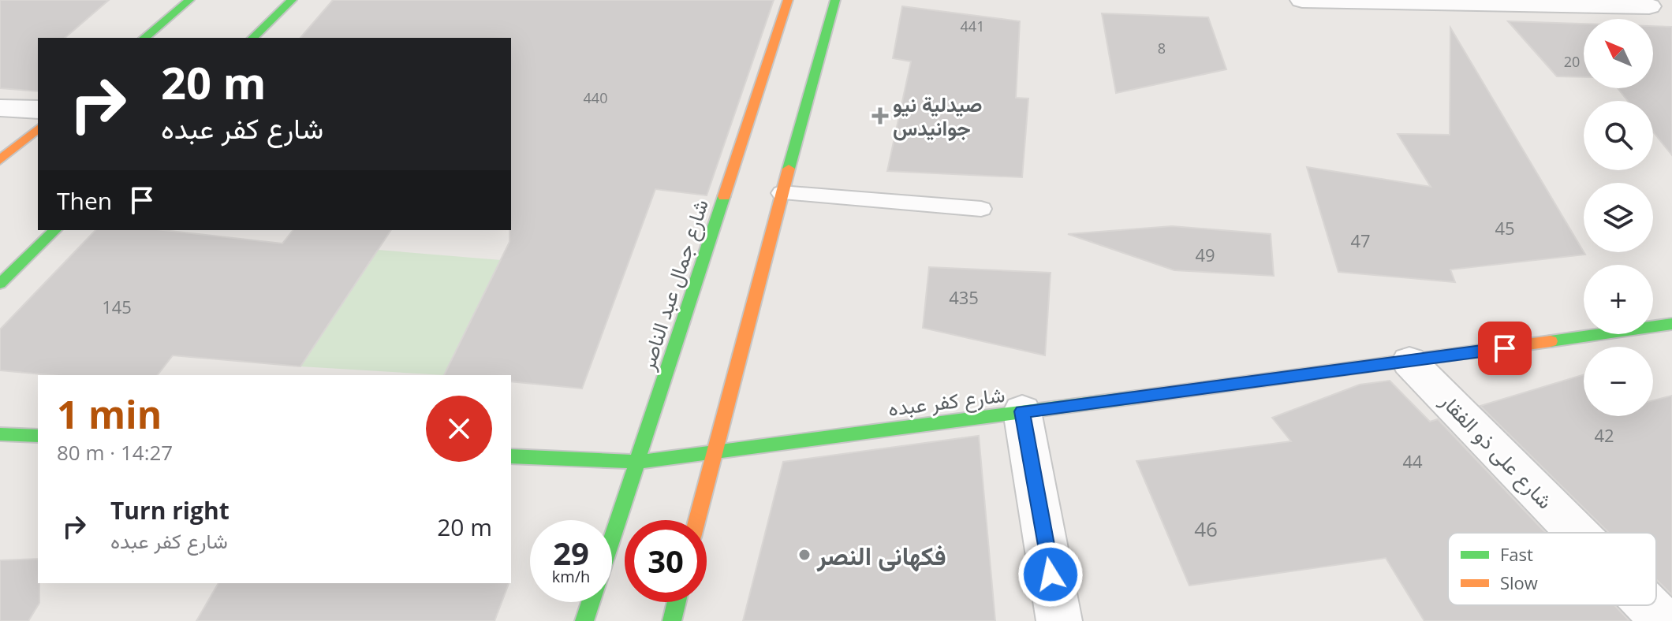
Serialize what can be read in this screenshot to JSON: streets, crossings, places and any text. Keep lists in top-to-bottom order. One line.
{"streets":{"main road":["شارع جمال عبد الناصر","شارع كفر عبده"],"street":["شارع على ذو الفقار"]},"crossings":[["شارع جمال عبد الناصر","شارع كفر عبده"],["شارع كفر عبده","شارع على ذو الفقار"]],"places":{"health":["صيدلية نيو جوانيدس"],"other":["فكهانى النصر"]},"house_numbers":["441","8","20","440","45","47","49","435","145","42","44","46"],"legend":["Fast","Slow"],"north":"top left","page":{"map_buttons":["+","−"],"turn":["20 m","شارع كفر عبده"],"then":"Then","heading":["1 min","80 m · 14:27"],"list":[{"name":"Turn right","note":"شارع كفر عبده","value":"20 m"}],"speed":"29 km/h","limit":"30"}}
